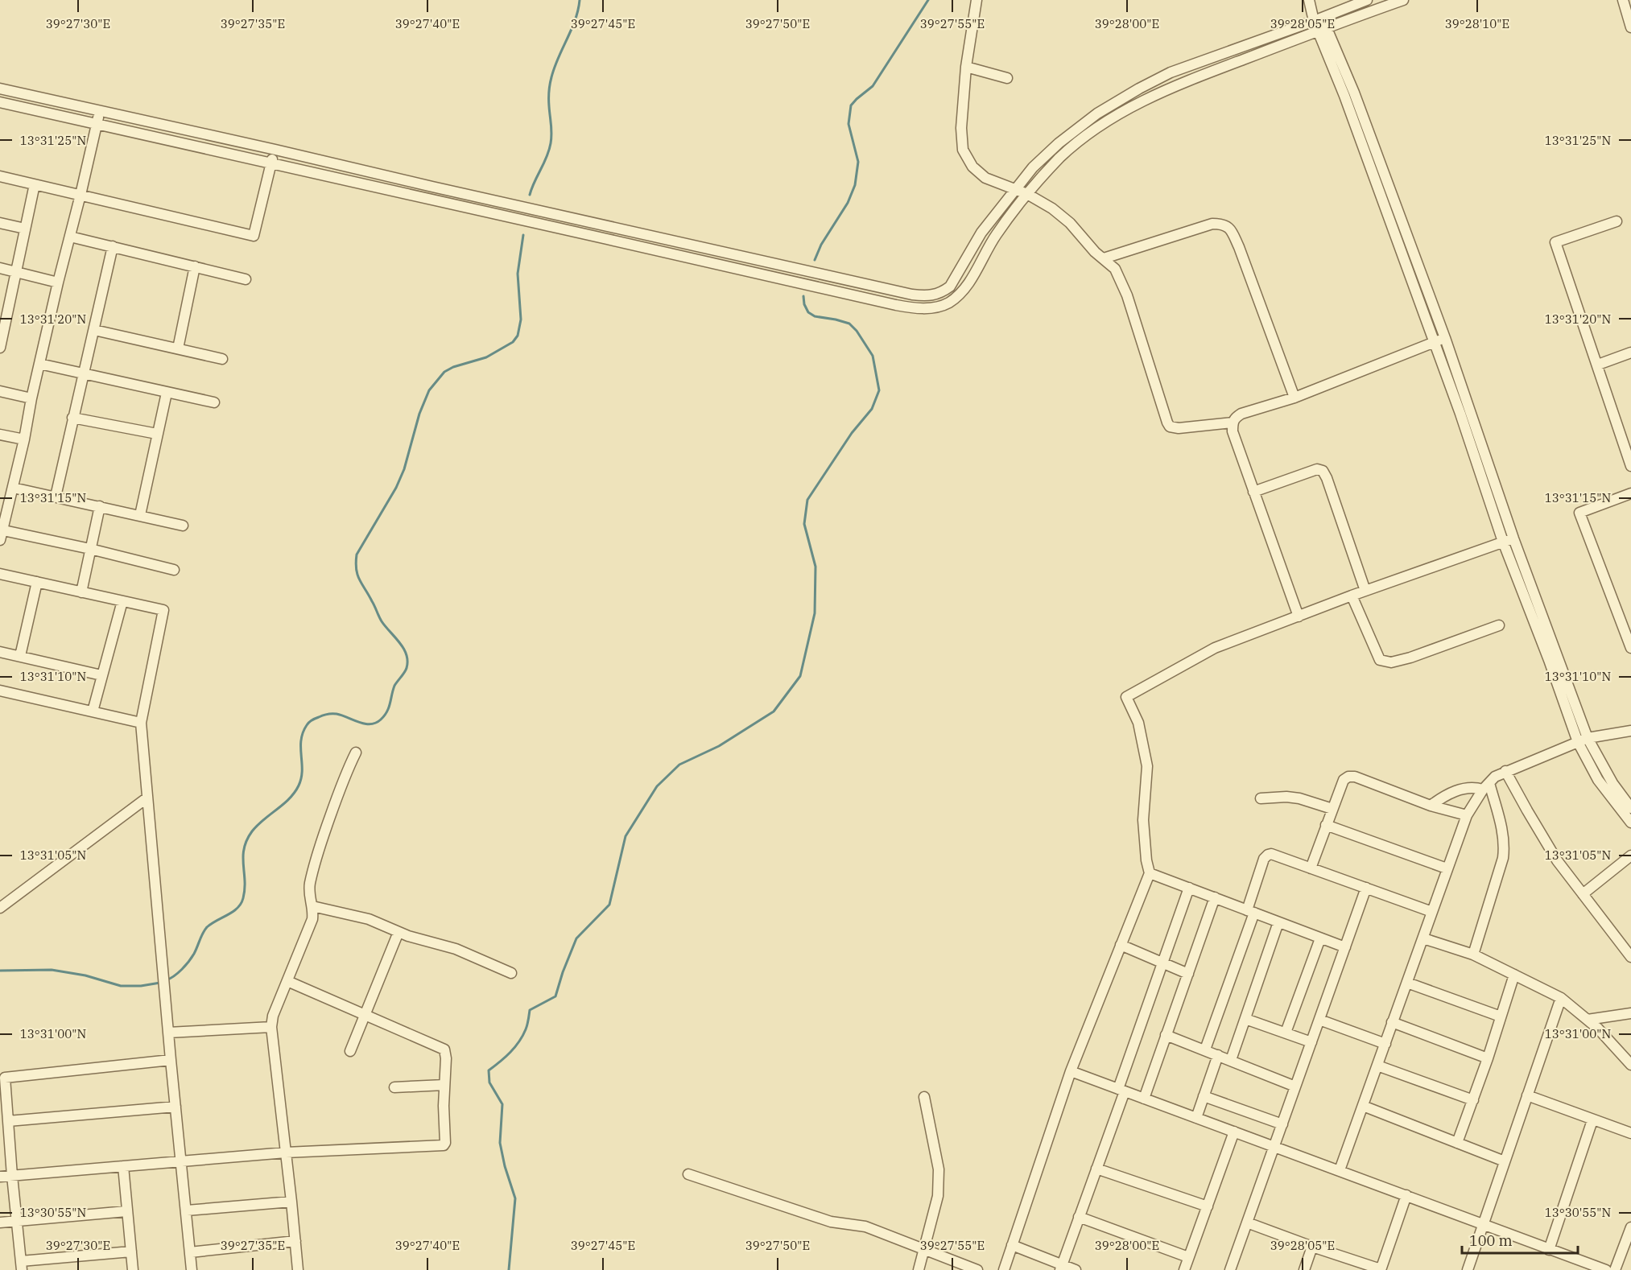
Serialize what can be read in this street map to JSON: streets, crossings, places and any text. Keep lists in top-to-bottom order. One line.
{"scale_bar":"100 m","coordinates":["39°27'30\"E","39°27'35\"E","39°27'40\"E","39°27'45\"E","39°27'50\"E","39°27'55\"E","39°28'00\"E","39°28'05\"E","39°28'10\"E","13°31'25\"N","13°31'20\"N","13°31'15\"N","13°31'10\"N","13°31'05\"N","13°31'00\"N","13°30'55\"N"]}
